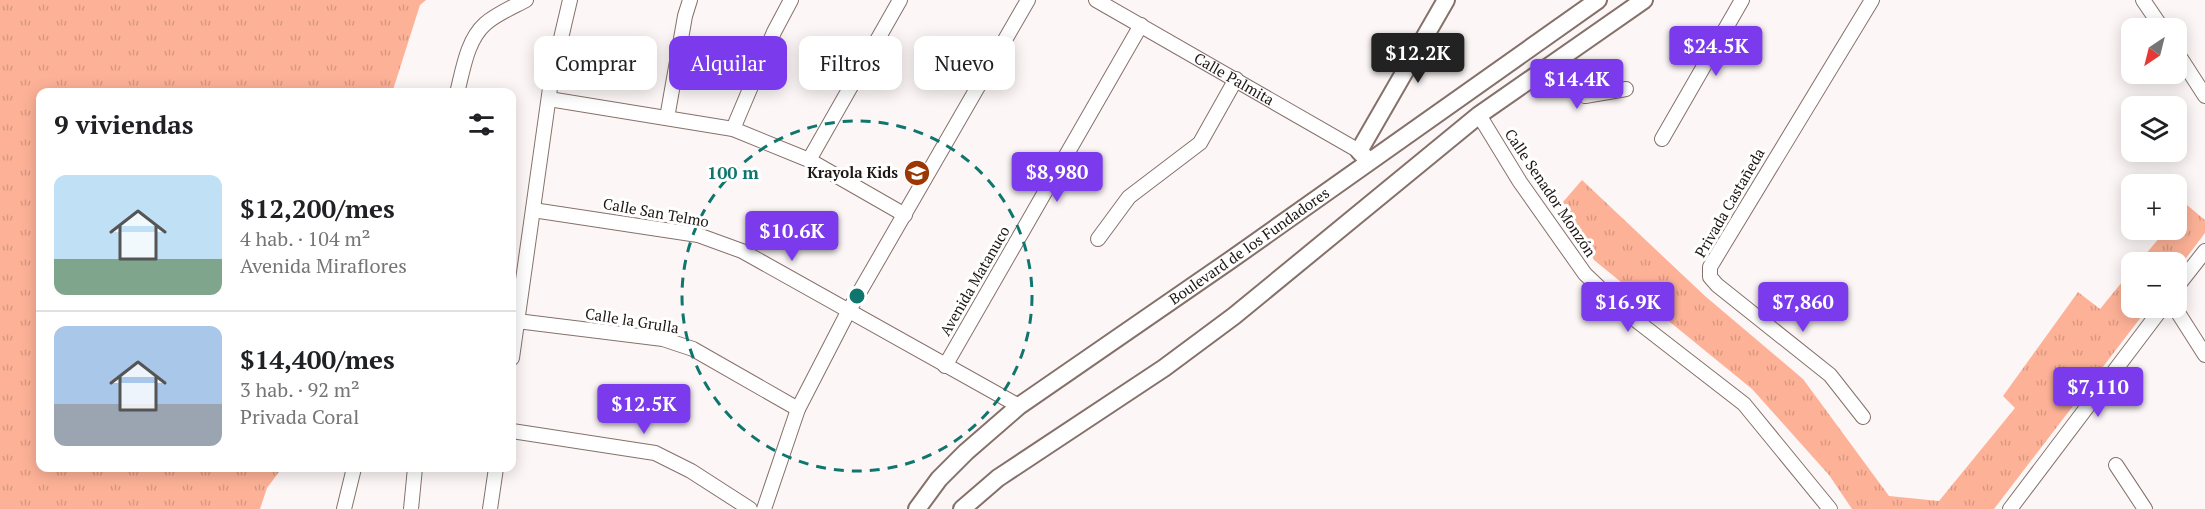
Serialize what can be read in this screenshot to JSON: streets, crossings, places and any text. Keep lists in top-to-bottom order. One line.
{"streets":{"main road":["Boulevard de los Fundadores"],"street":["Calle Palmita","Calle Senador Monzón","Privada Castañeda","Calle San Telmo","Avenida Matanuco","Calle la Grulla"]},"crossings":[["Calle Palmita","Boulevard de los Fundadores"],["Calle Palmita","Avenida Matanuco"],["Calle San Telmo","Boulevard de los Fundadores"],["Calle San Telmo","Avenida Matanuco"]],"places":{"school or university":["Krayola Kids"]},"north":"bottom left","page":{"map_buttons":["+","−"],"price":["$24.5K","$12.2K","$14.4K","$8,980","$10.6K","$16.9K","$7,860","$7,110","$12.5K"],"chip":["Comprar","Alquilar","Filtros","Nuevo"],"heading":"9 viviendas","list":[{"name":"$12,200/mes","note":"4 hab. · 104 m² · Avenida Miraflores"},{"name":"$14,400/mes","note":"3 hab. · 92 m² · Privada Coral"}]},"rings":["100 m"]}
